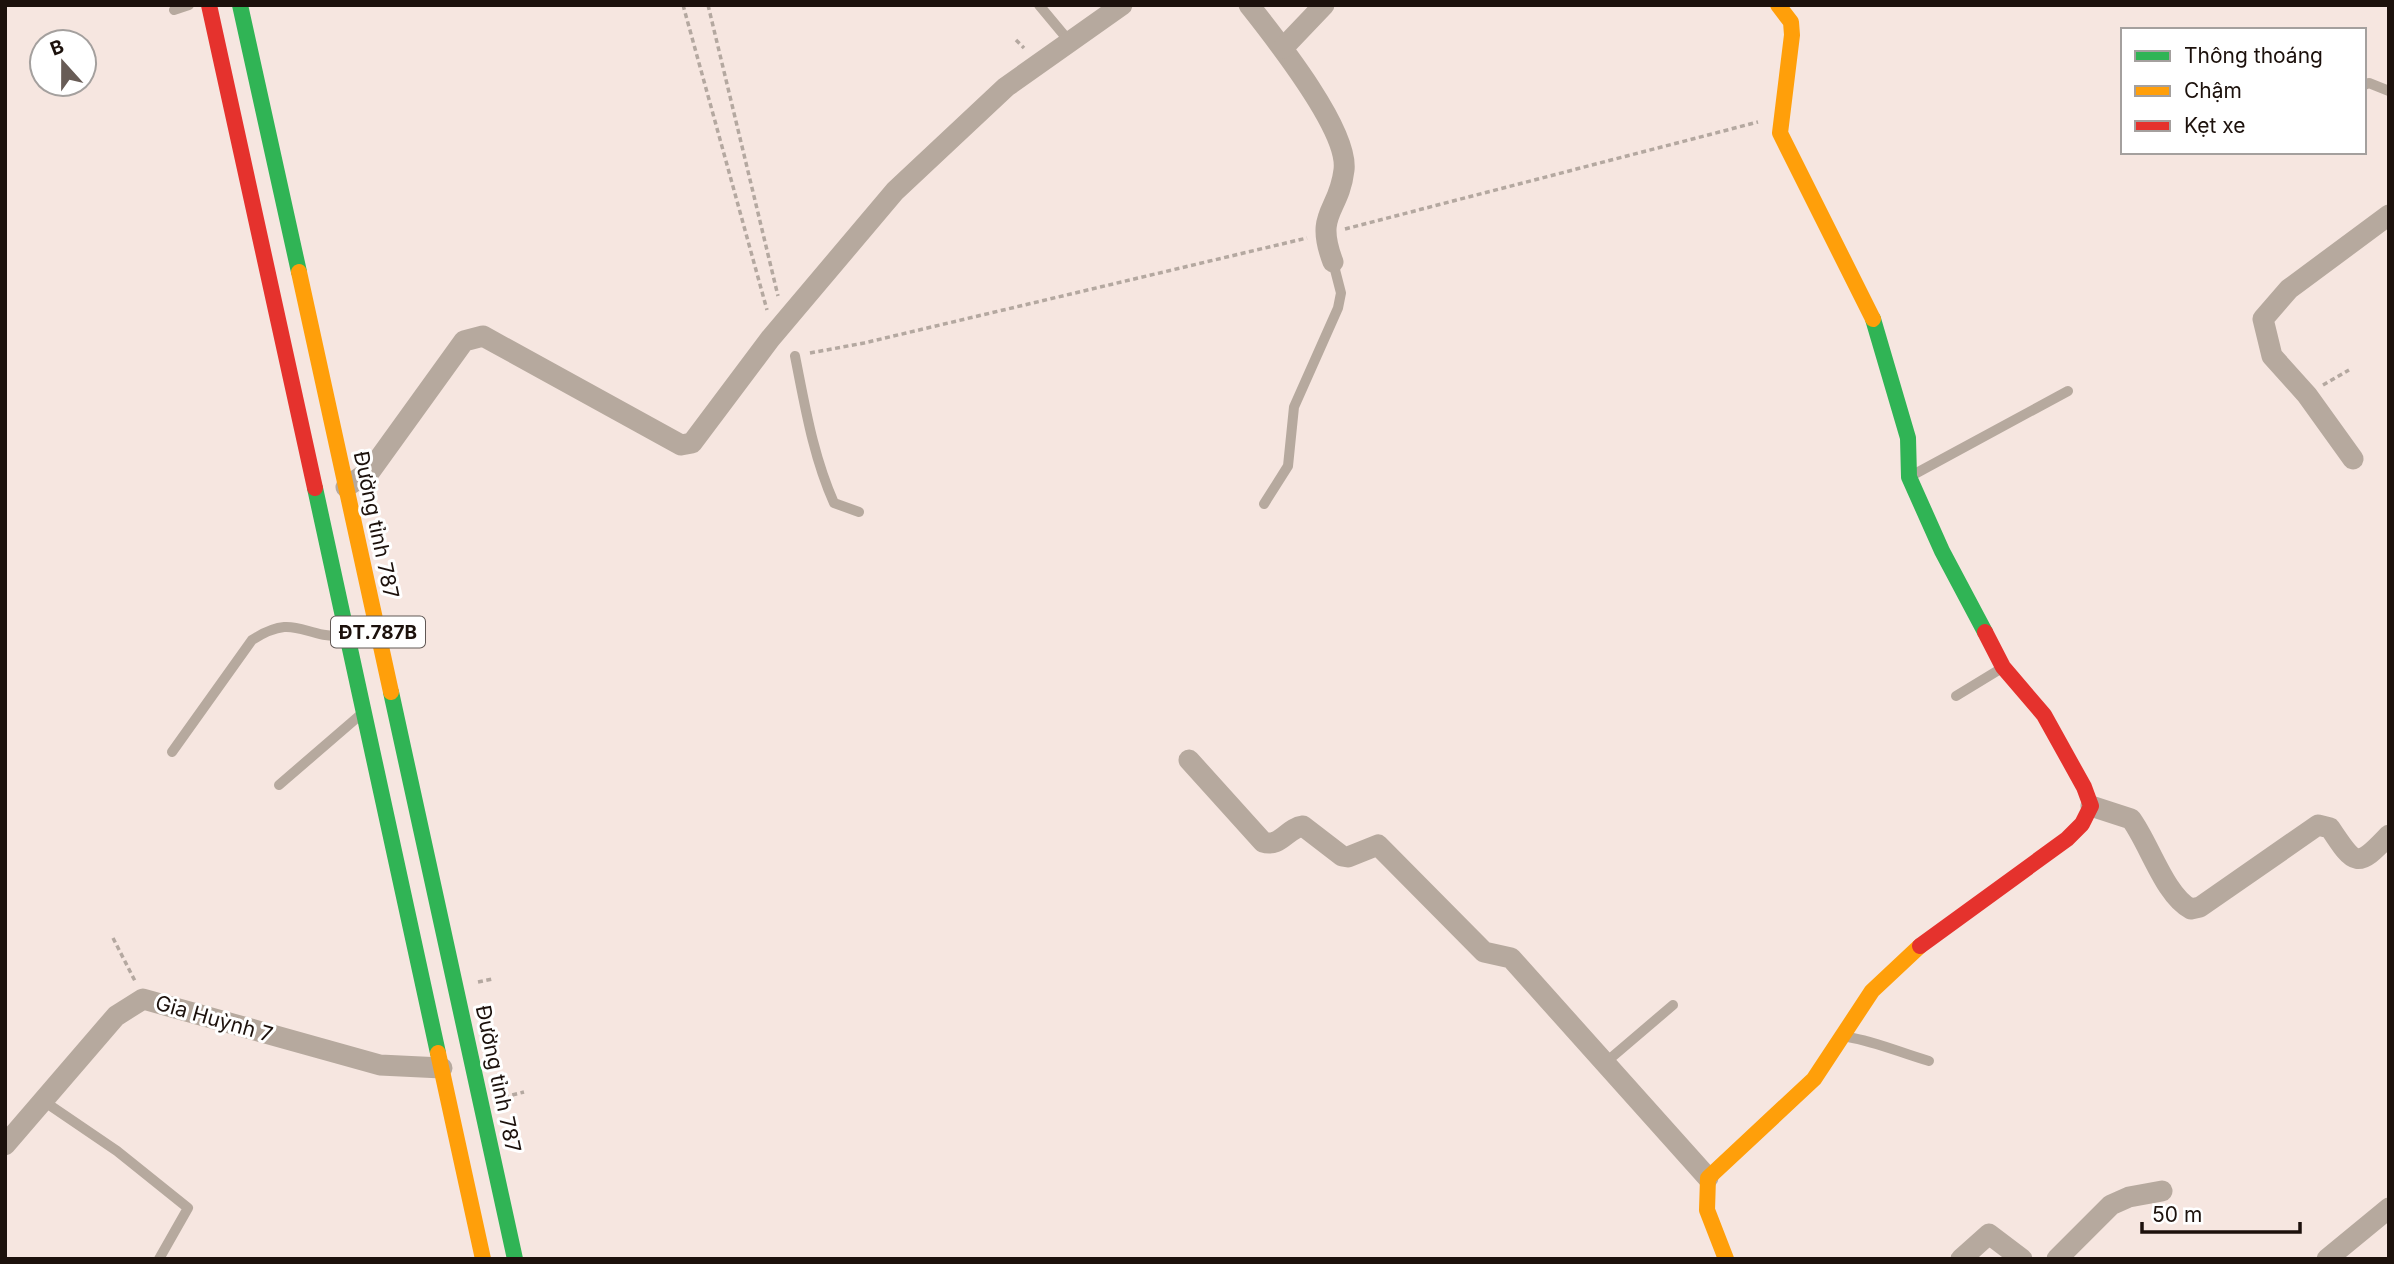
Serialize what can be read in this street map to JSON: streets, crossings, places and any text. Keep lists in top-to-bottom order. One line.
{"streets":{"main road":["Đường tỉnh 787","ĐT.787B"],"street":["Gia Huỳnh 7"]},"crossings":[["ĐT.787B","Gia Huỳnh 7"]],"legend":["Thông thoáng","Chậm","Kẹt xe"],"scale_bar":"50 m","north":"top"}
